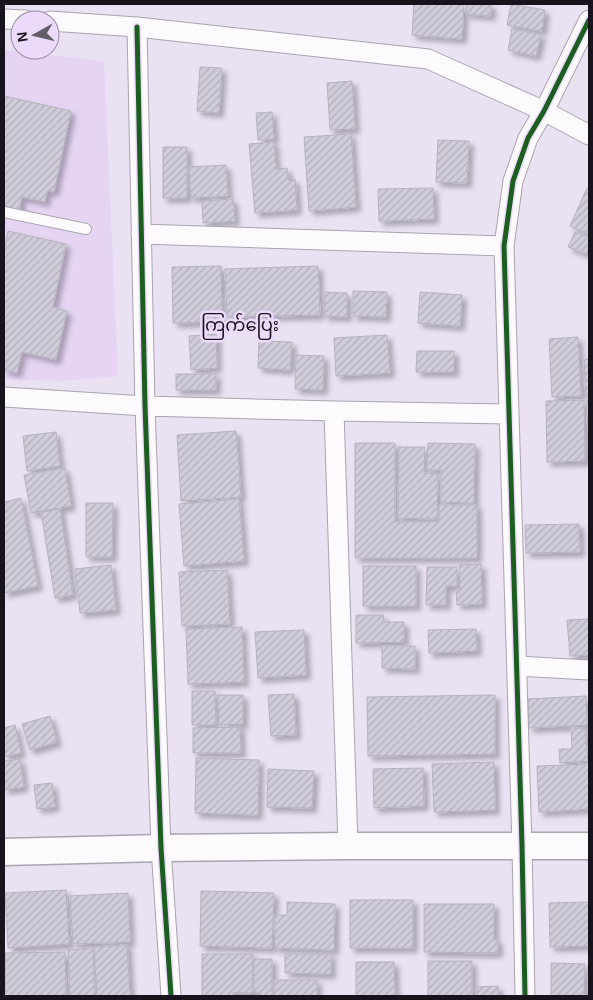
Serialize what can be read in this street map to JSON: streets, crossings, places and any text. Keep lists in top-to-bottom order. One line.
{"districts":["ကြက်ပြေး"],"north":"left"}
